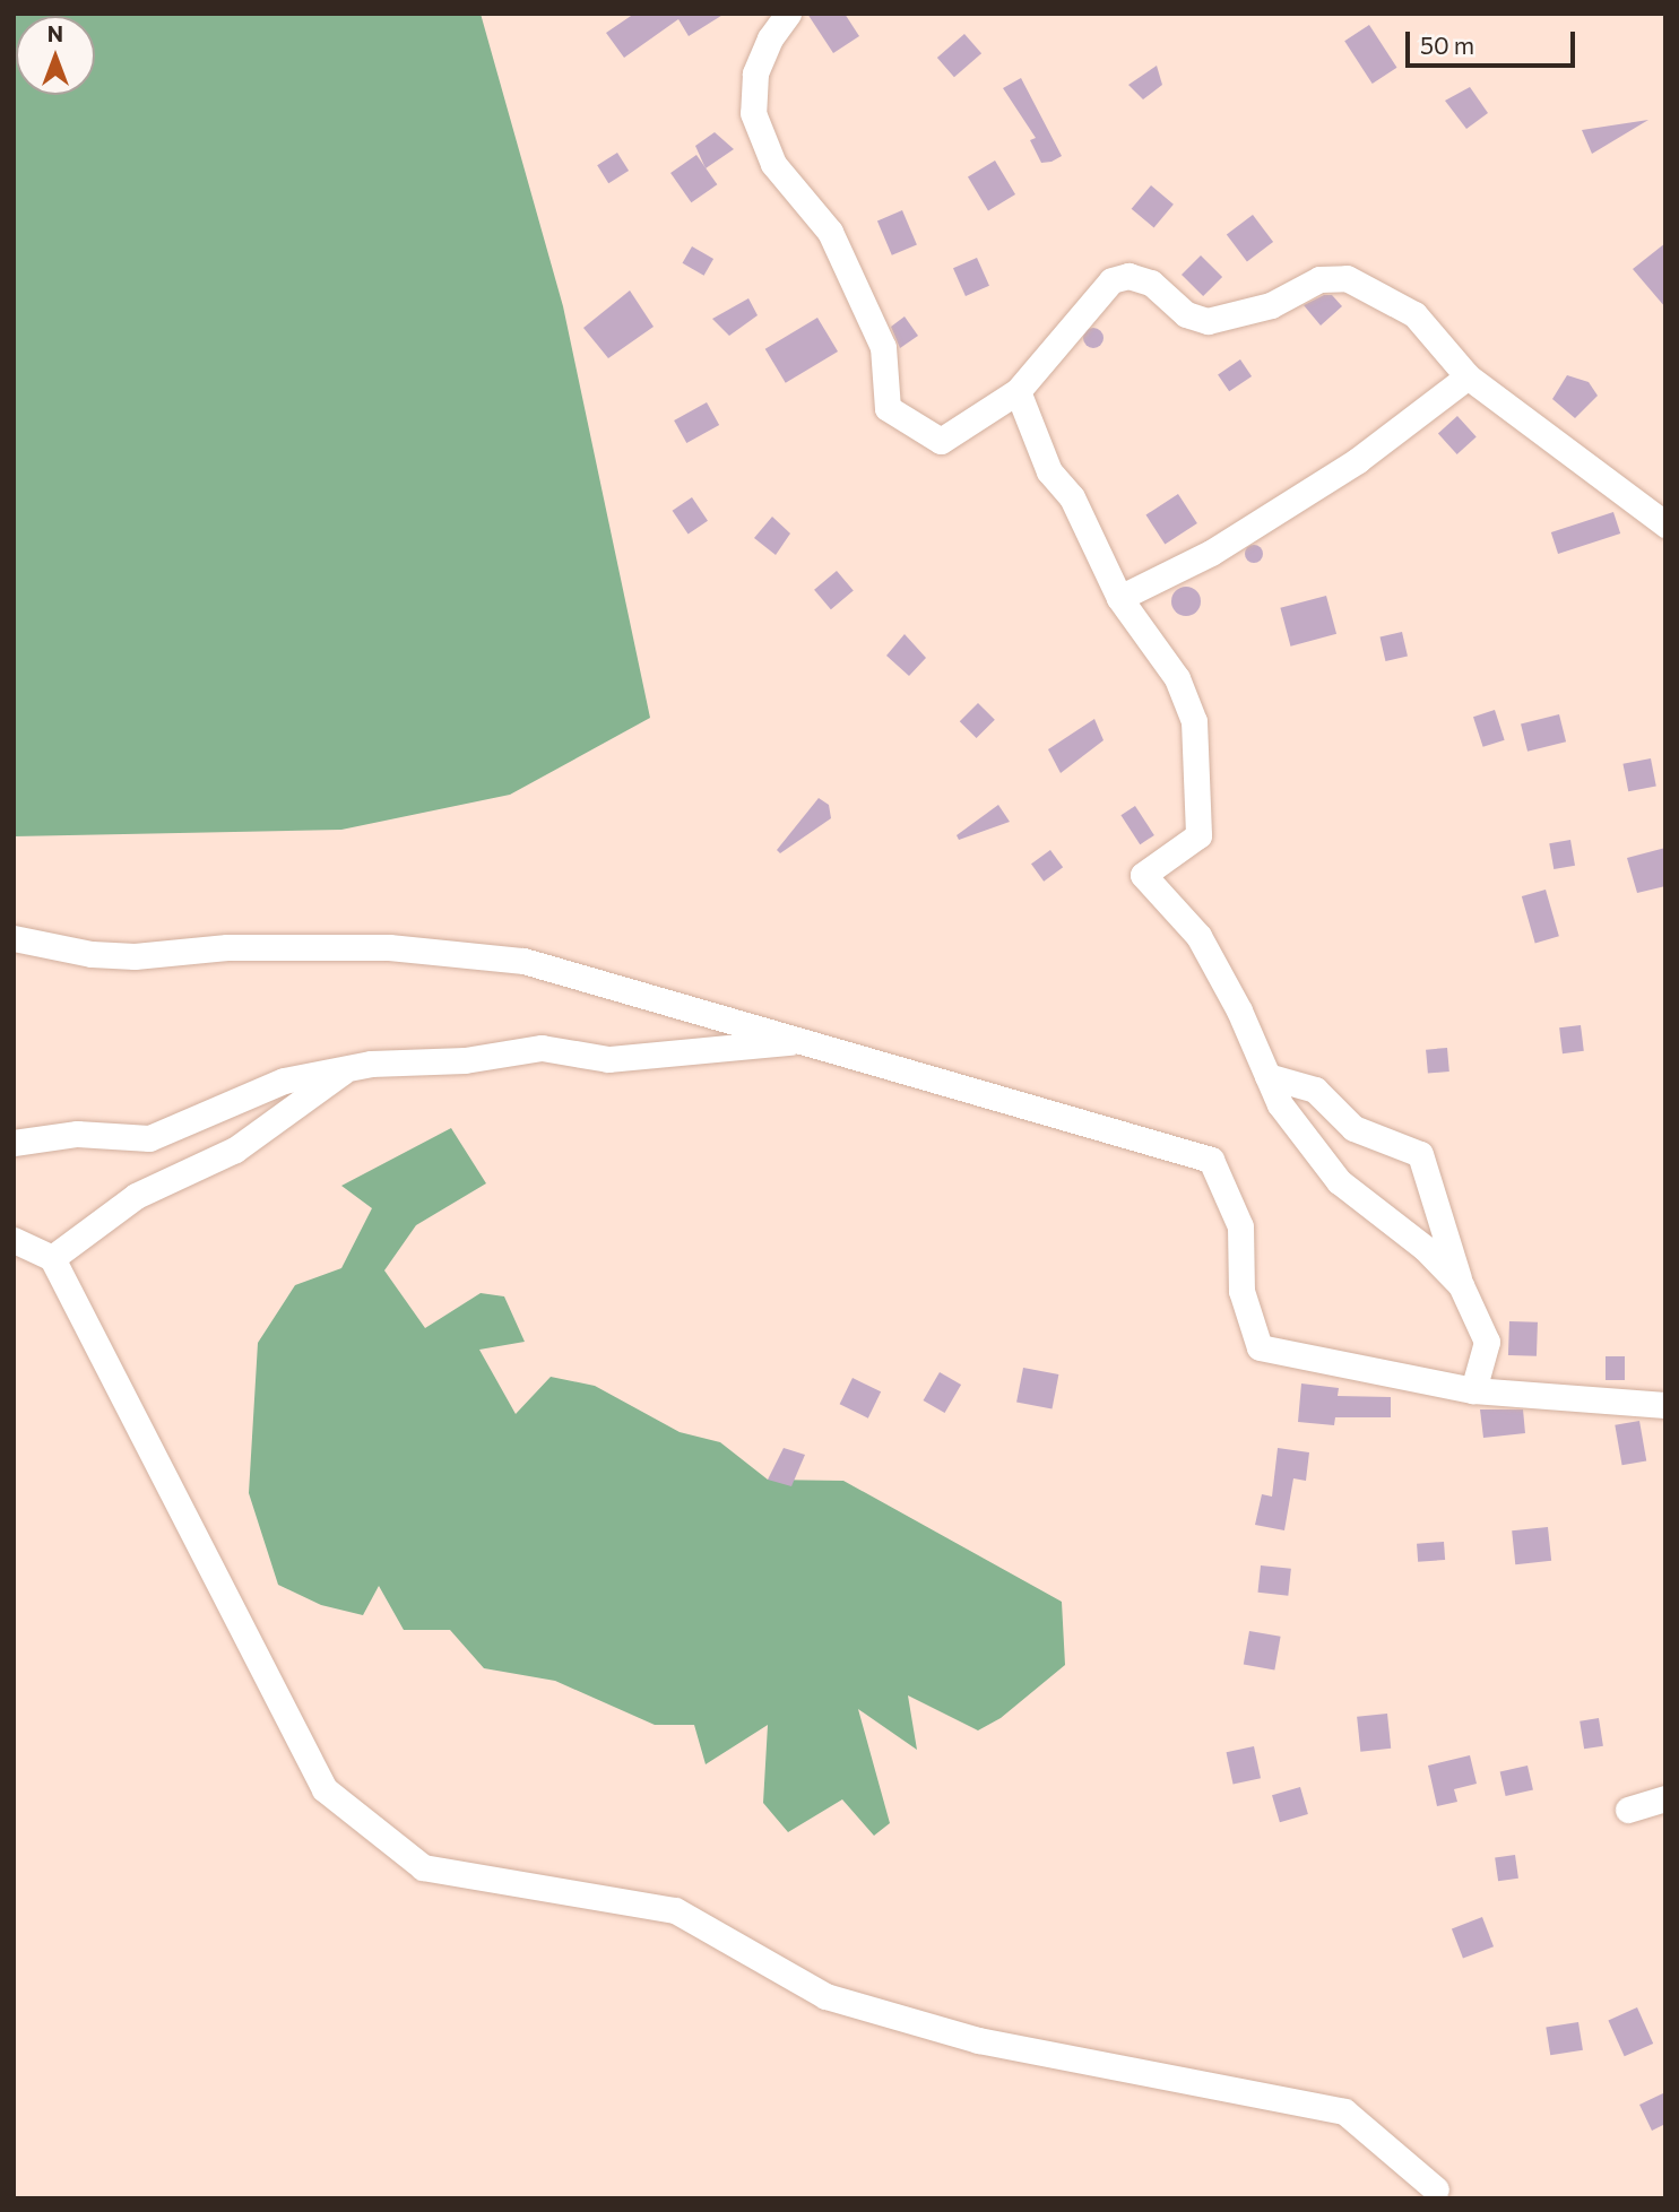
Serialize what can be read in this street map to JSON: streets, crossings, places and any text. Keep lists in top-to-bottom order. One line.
{"scale_bar":"50 m","north":"top"}
